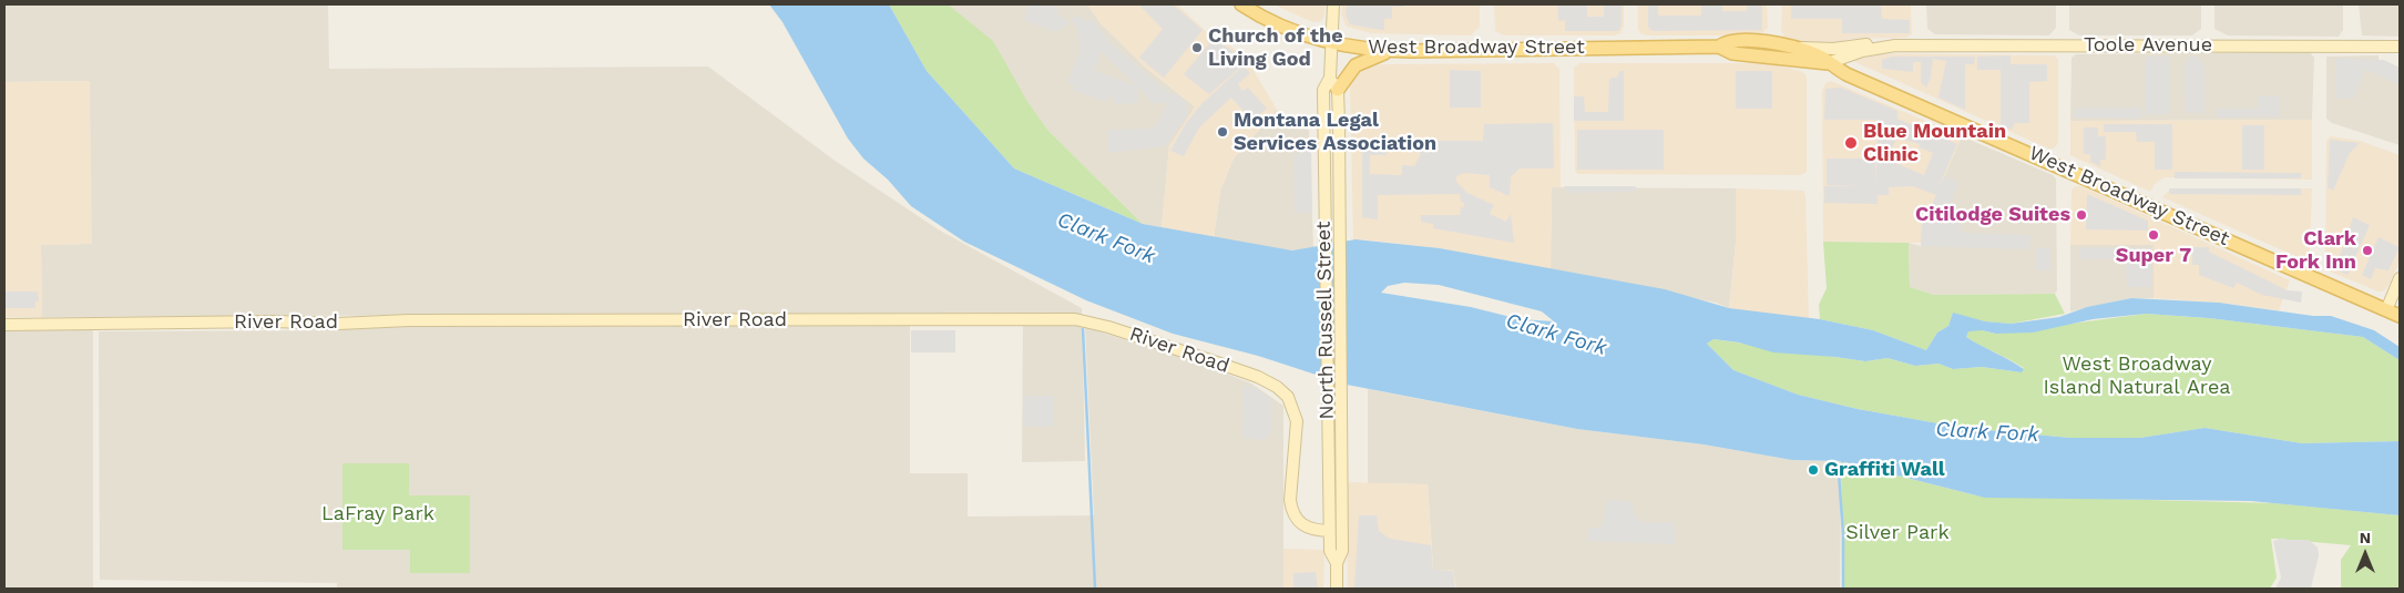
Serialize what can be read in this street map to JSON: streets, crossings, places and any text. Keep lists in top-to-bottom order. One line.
{"streets":{"main road":["Toole Avenue","West Broadway Street","River Road","North Russell Street"]},"crossings":[["Toole Avenue","West Broadway Street"],["West Broadway Street","North Russell Street"],["River Road","North Russell Street"]],"water":["Clark Fork"],"parks":["West Broadway Island Natural Area","LaFray Park","Silver Park"],"places":["Church of the Living God","Montana Legal Services Association","Blue Mountain Clinic","Citilodge Suites","Super 7","Clark Fork Inn","Graffiti Wall"],"north":"top"}
